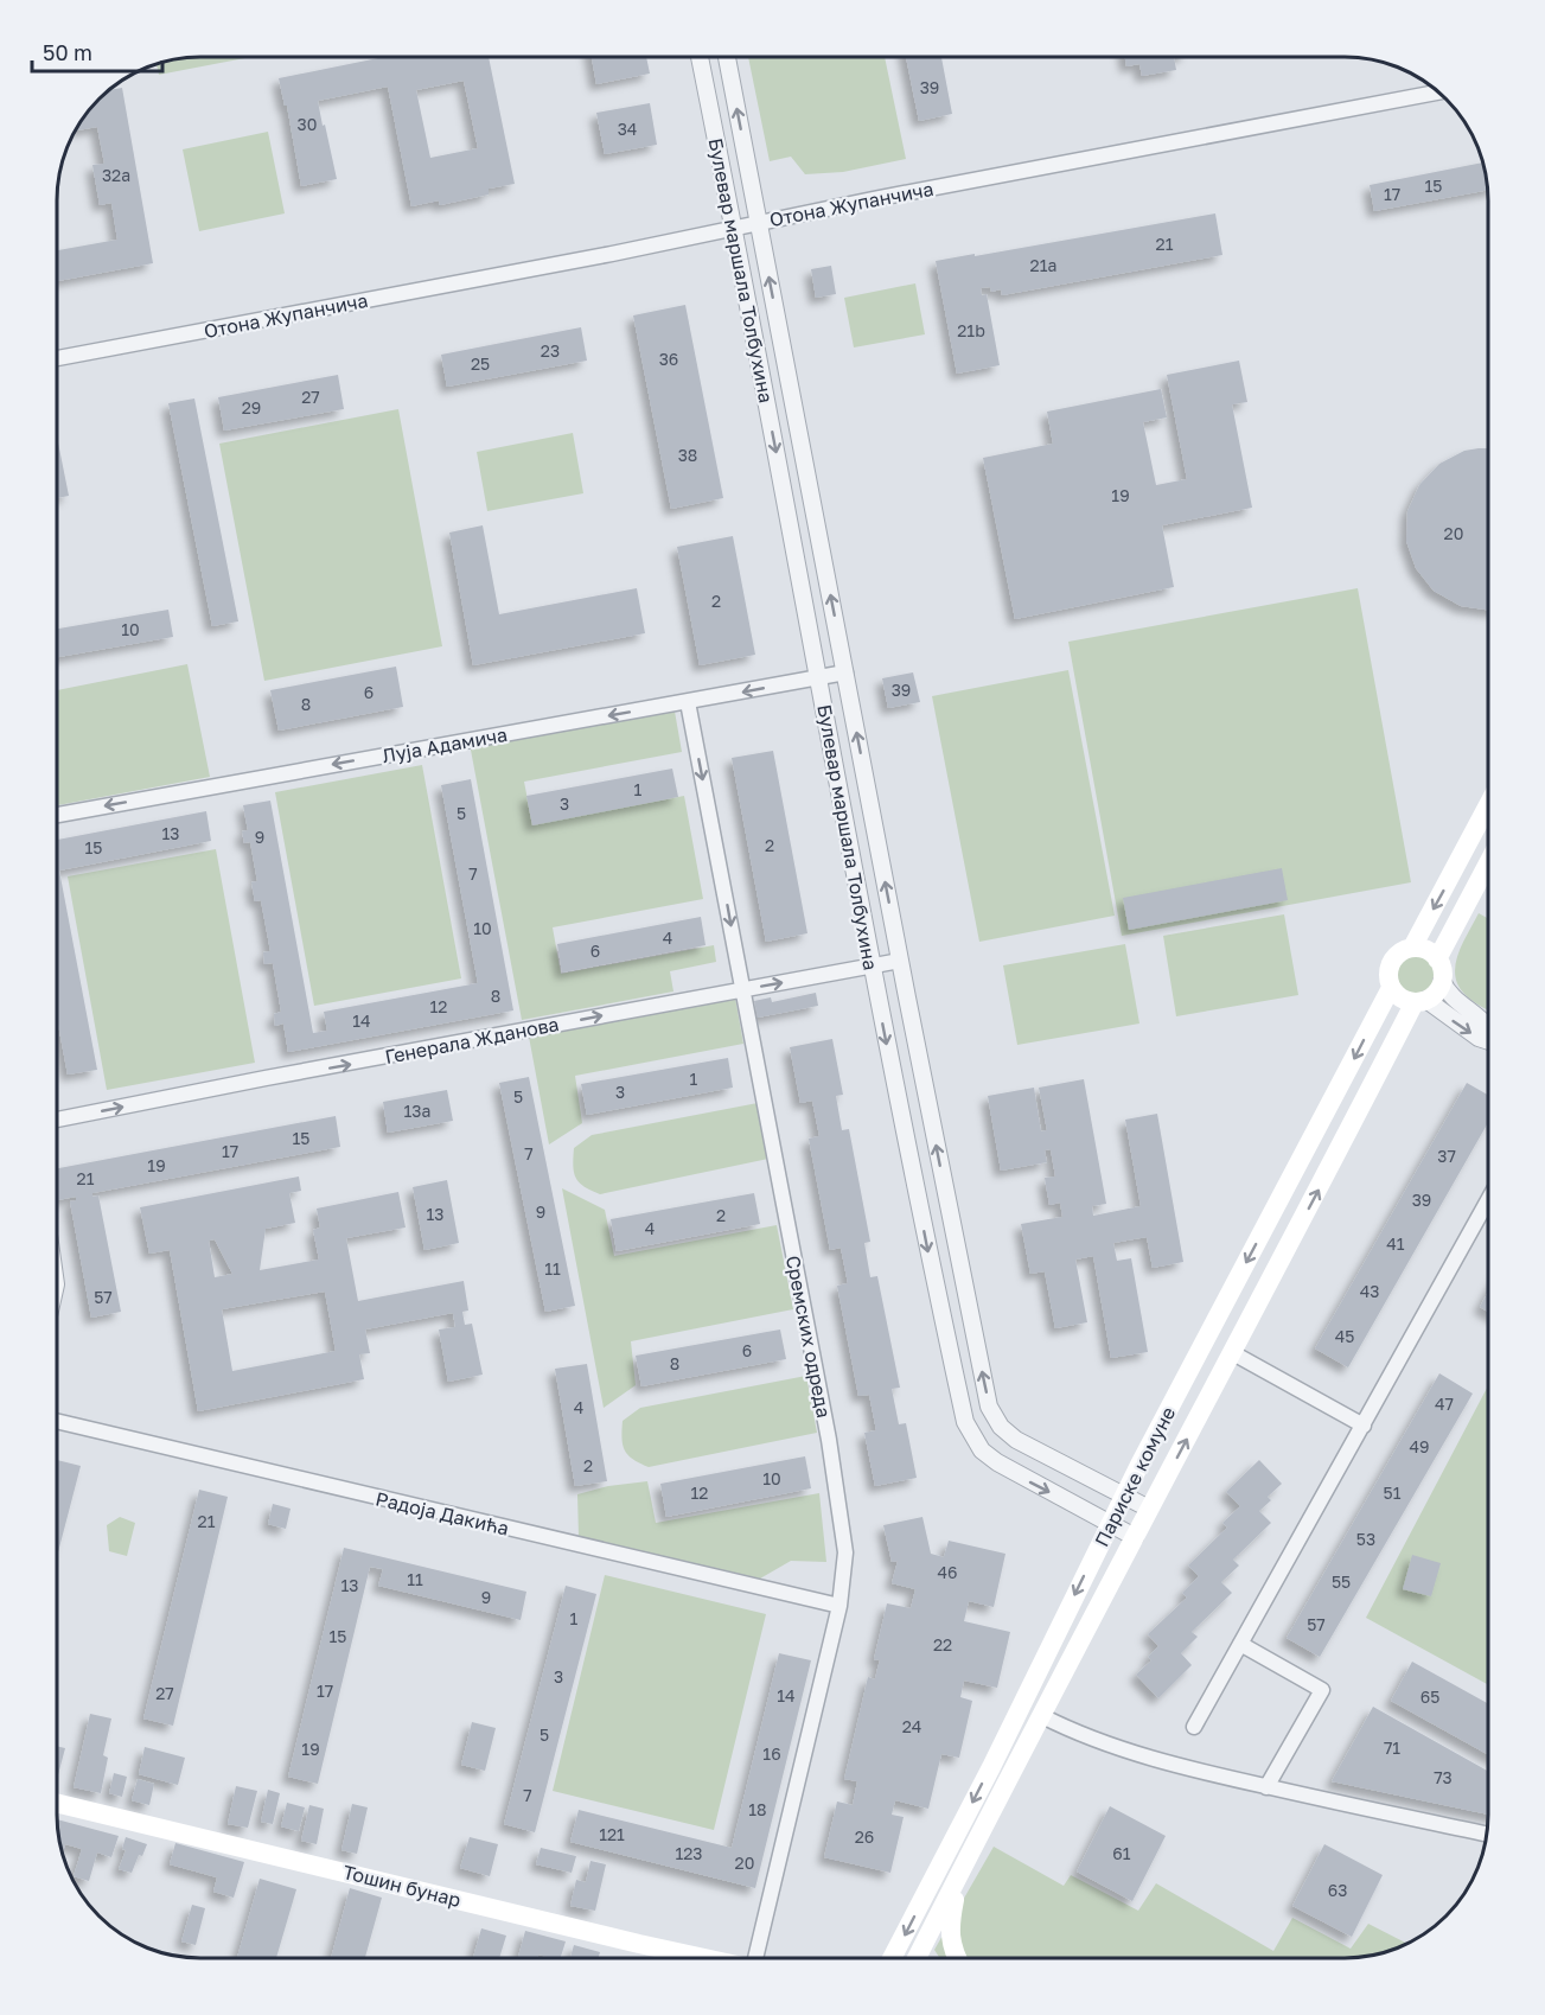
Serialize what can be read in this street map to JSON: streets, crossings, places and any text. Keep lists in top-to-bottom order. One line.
{"streets":{"main road":["Париске комуне","Тошин бунар"],"street":["Отона Жупанчича","Булевар маршала Толбухина","Луја Адамича","Генерала Жданова","Сремских одреда","Радоја Дакића"]},"crossings":[["Отона Жупанчича","Булевар маршала Толбухина"],["Булевар маршала Толбухина","Луја Адамича"],["Булевар маршала Толбухина","Генерала Жданова"],["Булевар маршала Толбухина","Париске комуне"],["Луја Адамича","Сремских одреда"],["Генерала Жданова","Сремских одреда"],["Сремских одреда","Радоја Дакића"]],"one_way":["Луја Адамича","Генерала Жданова"],"house_numbers":["39","30","34","32a","15","17","21","21a","21b","23","36","25","27","29","38","19","20","2","10","39","6","8","1","3","5","13","9","2","15","7","10","4","6","8","12","14","1","3","5","13a","15","17","7","37","19","21","39","9","13","2","4","41","11","43","57","45","6","8","47","4","49","2","10","12","51","21","53","46","11","55","13","9","1","57","15","22","3","17","27","14","65","24","5","71","19","16","73","7","18","121","26","123","61","20","63"],"scale_bar":"50 m"}
